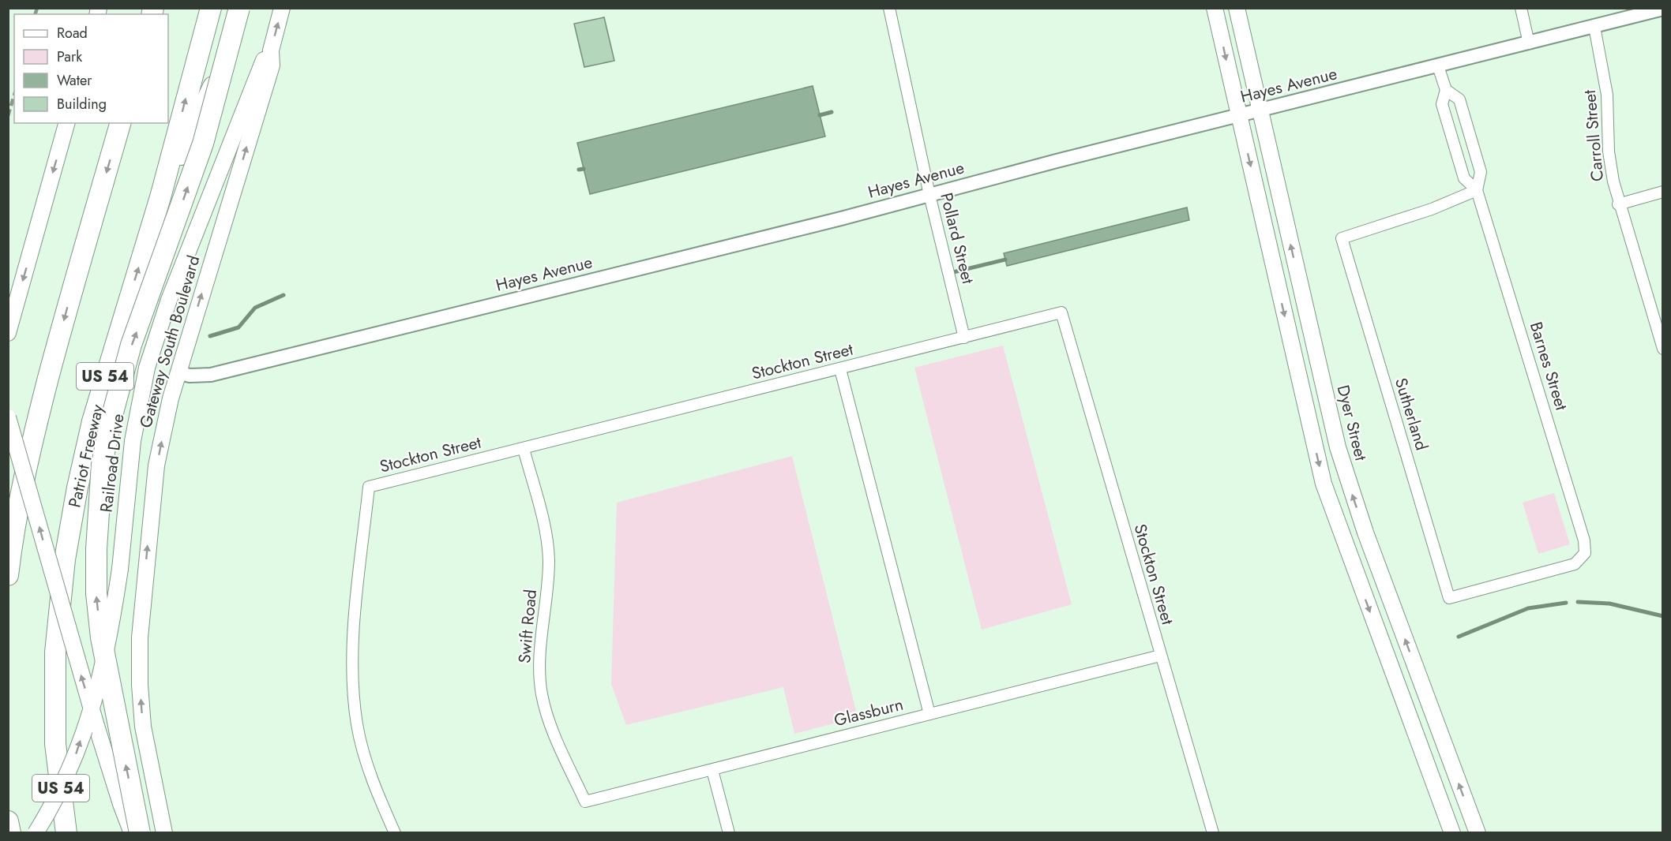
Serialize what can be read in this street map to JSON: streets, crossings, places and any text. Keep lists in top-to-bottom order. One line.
{"streets":{"highway":["US 54","Patriot Freeway"],"main road":["Gateway South Boulevard","Dyer Street","Railroad Drive"],"street":["Hayes Avenue","Carroll Street","Pollard Street","Stockton Street","Barnes Street","Sutherland","Swift Road","Glassburn"]},"crossings":[["Hayes Avenue","Carroll Street"],["Hayes Avenue","Pollard Street"],["Hayes Avenue","Gateway South Boulevard"],["Hayes Avenue","Barnes Street"],["Hayes Avenue","Dyer Street"],["Pollard Street","Stockton Street"],["Gateway South Boulevard","Railroad Drive"],["Stockton Street","Swift Road"],["Stockton Street","Glassburn"],["Barnes Street","Sutherland"],["Swift Road","Glassburn"]],"one_way":["Railroad Drive"],"legend":["Road","Park","Water","Building"]}
